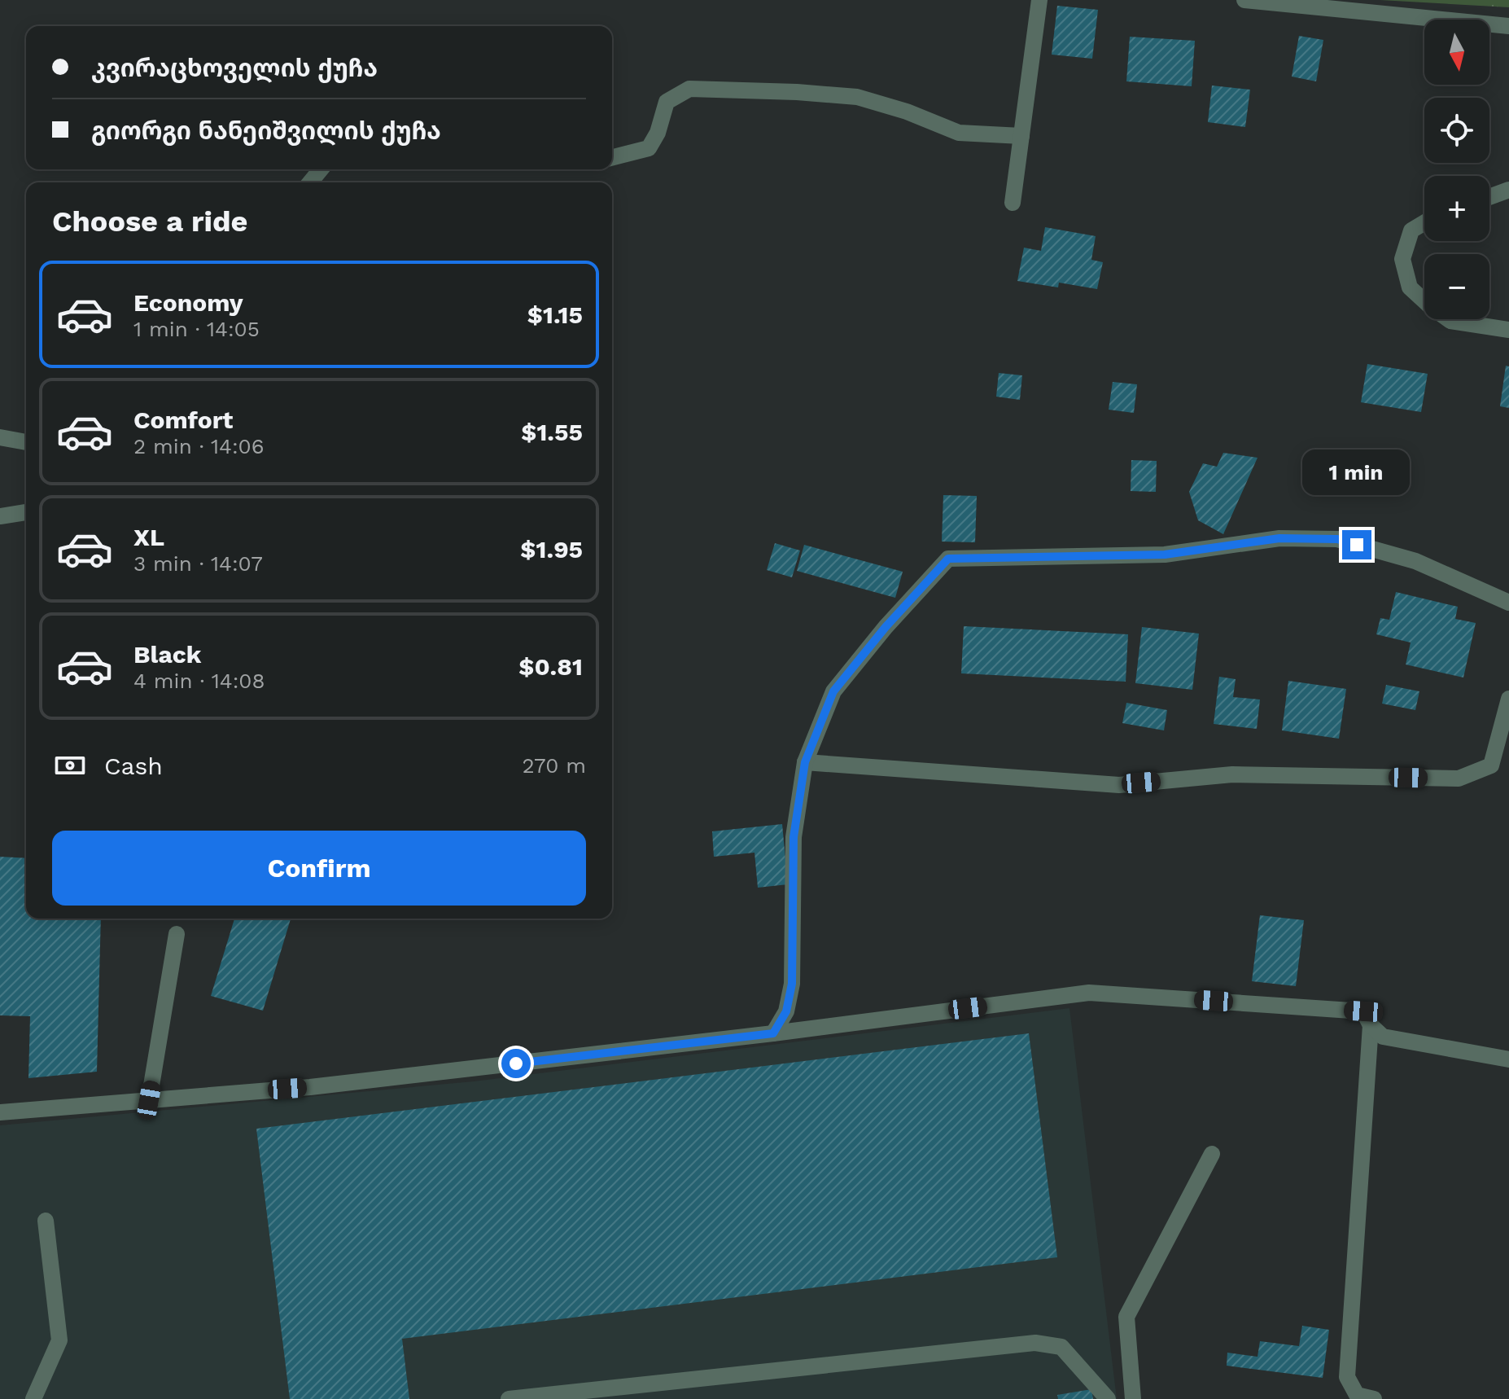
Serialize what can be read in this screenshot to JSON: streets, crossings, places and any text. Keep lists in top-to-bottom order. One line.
{"north":"bottom","page":{"map_buttons":["+","−"],"banner":["კვირაცხოველის ქუჩა","გიორგი ნანეიშვილის ქუჩა"],"heading":"Choose a ride","list":[{"name":"Economy","note":"1 min · 14:05","value":"$1.15"},{"name":"Comfort","note":"2 min · 14:06","value":"$1.55"},{"name":"XL","note":"3 min · 14:07","value":"$1.95"},{"name":"Black","note":"4 min · 14:08","value":"$0.81"}],"bubble":"1 min","pay":["Cash","270 m"],"buttons":"Confirm"}}
